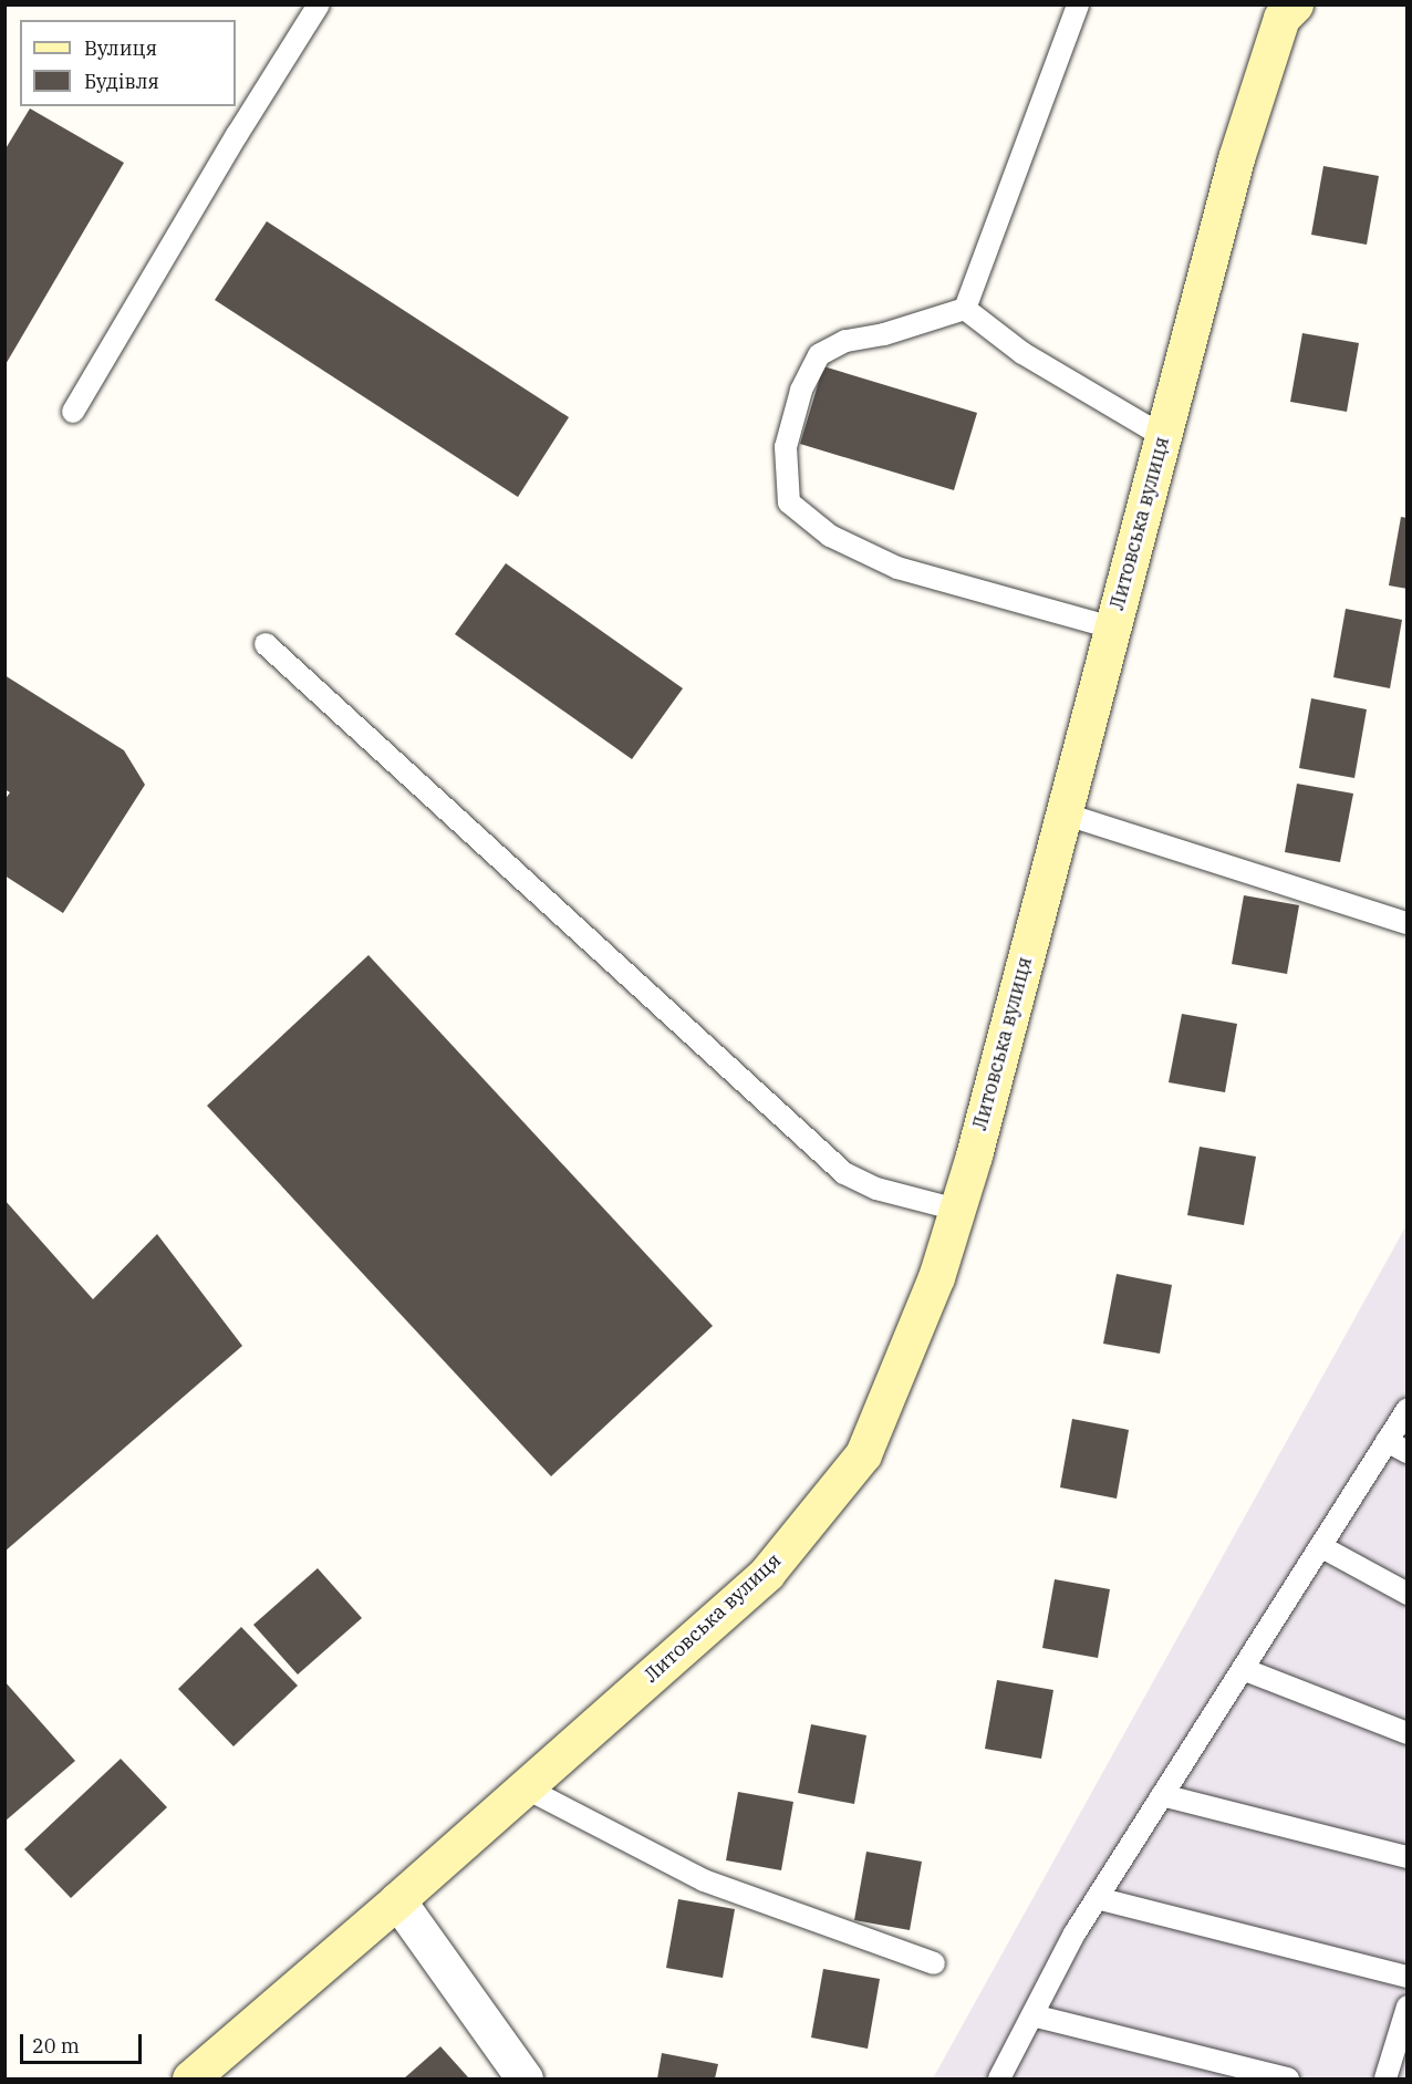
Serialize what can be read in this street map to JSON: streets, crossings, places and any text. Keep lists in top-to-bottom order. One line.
{"streets":{"street":["Литовська вулиця"]},"legend":["Вулиця","Будівля"],"scale_bar":"20 m"}
